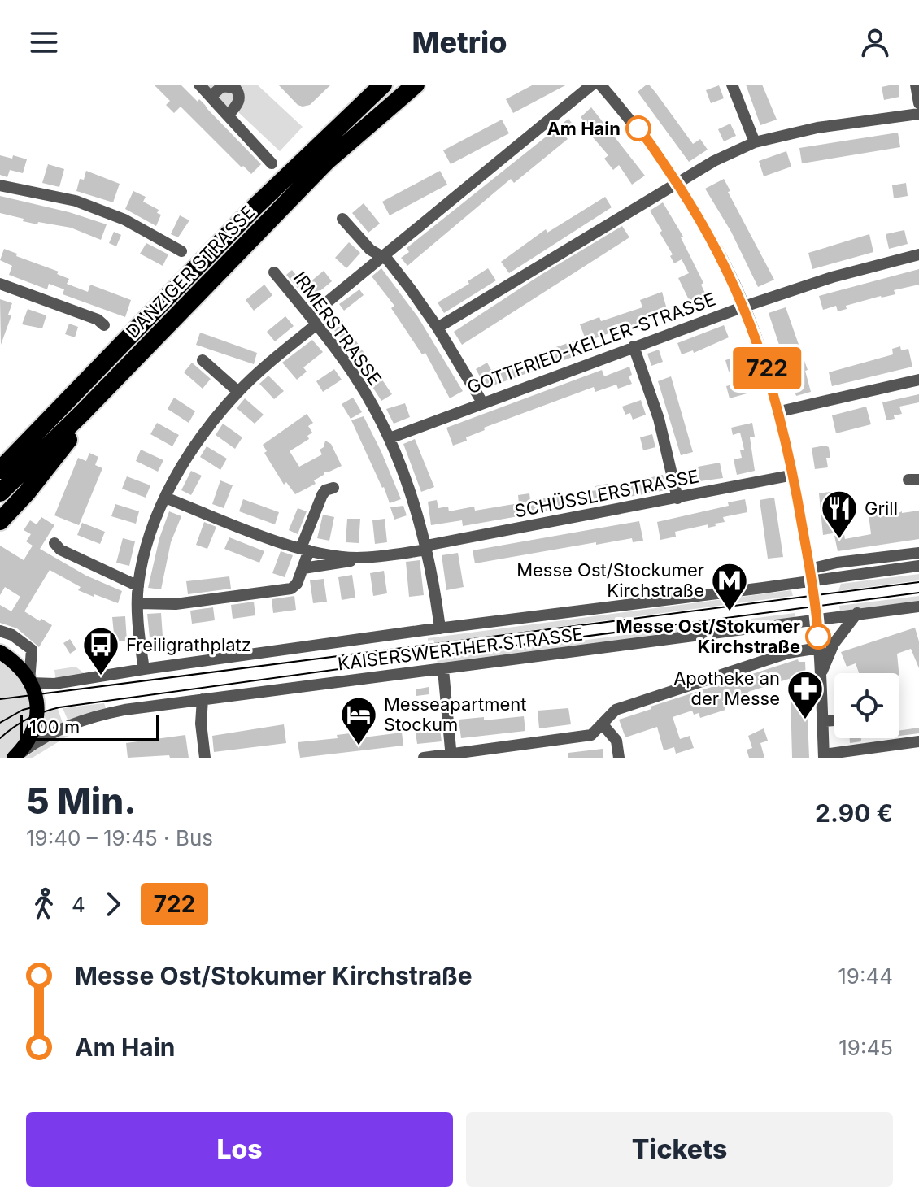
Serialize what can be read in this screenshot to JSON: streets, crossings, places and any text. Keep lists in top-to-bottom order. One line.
{"streets":{"highway":["DANZIGER STRASSE"],"street":["IRMERSTRASSE","GOTTFRIED-KELLER-STRASSE","SCHÜSSLERSTRASSE","KAISERSWERTHER STRASSE"]},"crossings":[["IRMERSTRASSE","GOTTFRIED-KELLER-STRASSE"],["IRMERSTRASSE","SCHÜSSLERSTRASSE"],["IRMERSTRASSE","KAISERSWERTHER STRASSE"]],"places":{"other":["Am Hain","Messe Ost/Stokumer Kirchstraße"],"restaurant":["Grill"],"metro station":["Messe Ost/Stockumer Kirchstraße"],"bus stop":["Freiligrathplatz"],"pharmacy":["Apotheke an der Messe"],"hotel":["Messeapartment Stockum"]},"lines":["bus line 722"],"scale_bar":"100 m","page":{"header":"Metrio","on_map":"722","scale":"100 m","heading":["5 Min.","19:40 – 19:45 · Bus","2.90 €"],"legs":["4","722"],"list":[{"name":"Messe Ost/Stokumer Kirchstraße","value":"19:44"},{"name":"Am Hain","value":"19:45"}],"buttons":["Los","Tickets"]}}
